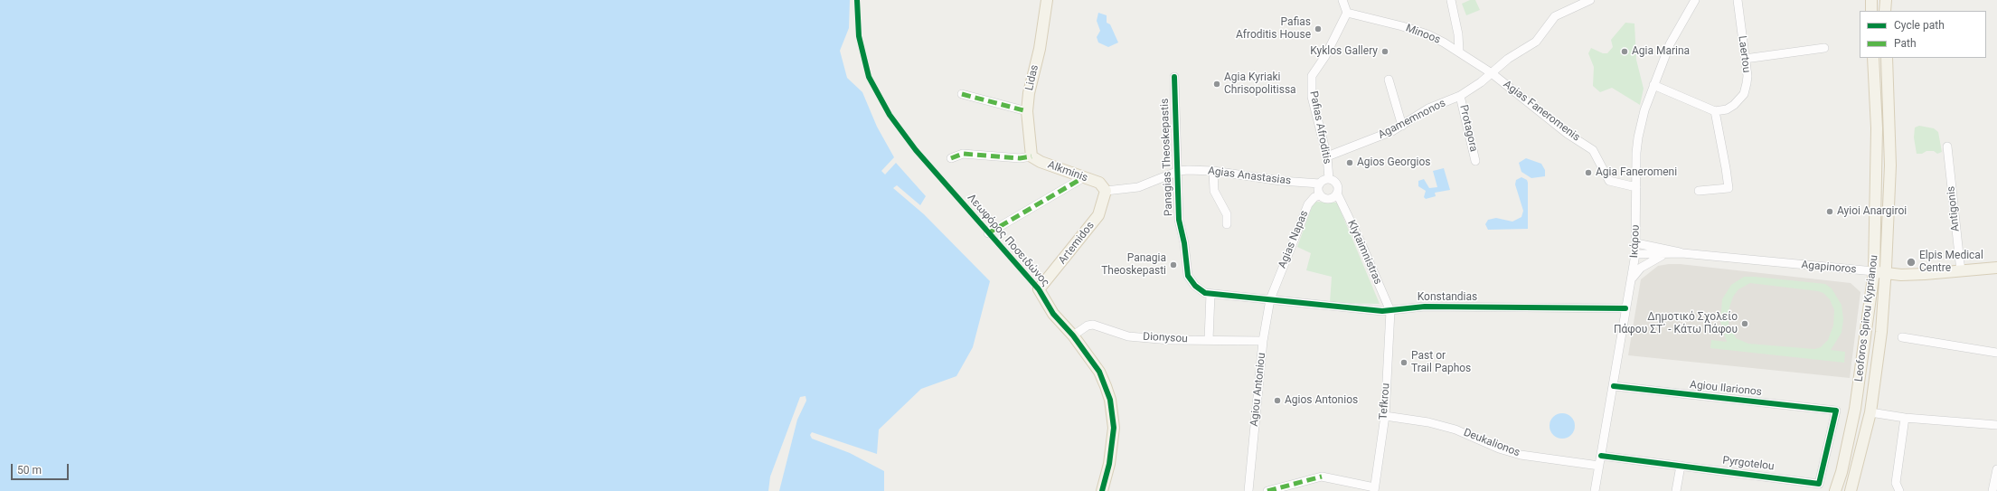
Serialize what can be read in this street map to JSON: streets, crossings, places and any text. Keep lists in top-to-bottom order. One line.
{"streets":{"main road":["Lidas","Alkminis","Λεωφόρος Ποσειδώνος","Artemidos","Agapinoros","Leoforos Spirou Kyprianou"],"street":["Minoos","Laertou","Agias Faneromenis","Agamemnonos","Pafias Afroditis","Protagora","Panagias Theoskepastis","Agias Anastasias","Antigonis","Agias Napas","Ικάρου","Klytaimnistras","Konstandias","Dionysou","Agiou Ilarionos","Agiou Antoniou","Tefkrou","Deukalionos","Pyrgotelou"]},"crossings":[["Minoos","Agias Faneromenis"],["Minoos","Agamemnonos"],["Minoos","Pafias Afroditis"],["Lidas","Alkminis"],["Agias Faneromenis","Agamemnonos"],["Agias Faneromenis","Ικάρου"],["Agamemnonos","Pafias Afroditis"],["Agamemnonos","Protagora"],["Pafias Afroditis","Agias Anastasias"],["Pafias Afroditis","Agias Napas"],["Pafias Afroditis","Klytaimnistras"],["Panagias Theoskepastis","Agias Anastasias"],["Panagias Theoskepastis","Konstandias"],["Panagias Theoskepastis","Agiou Antoniou"],["Alkminis","Artemidos"],["Agias Anastasias","Agias Napas"],["Agias Anastasias","Klytaimnistras"],["Antigonis","Agapinoros"],["Agias Napas","Klytaimnistras"],["Agias Napas","Agiou Antoniou"],["Λεωφόρος Ποσειδώνος","Artemidos"],["Λεωφόρος Ποσειδώνος","Dionysou"],["Ικάρου","Agapinoros"],["Ικάρου","Konstandias"],["Ικάρου","Agiou Ilarionos"],["Ικάρου","Deukalionos"],["Ικάρου","Pyrgotelou"],["Klytaimnistras","Konstandias"],["Klytaimnistras","Tefkrou"],["Agapinoros","Leoforos Spirou Kyprianou"],["Konstandias","Agiou Antoniou"],["Konstandias","Tefkrou"],["Dionysou","Agiou Antoniou"],["Agiou Ilarionos","Pyrgotelou"],["Tefkrou","Deukalionos"]],"places":["Pafias Afroditis House","Kyklos Gallery","Agia Marina","Agia Kyriaki Chrisopolitissa","Agios Georgios","Agia Faneromeni","Ayioi Anargiroi","Elpis Medical Centre","Panagia Theoskepasti","Δημοτικό Σχολείο Πάφου ΣΤ΄ - Κάτω Πάφου","Past or Trail Paphos","Agios Antonios"],"legend":["Cycle path","Path"],"scale_bar":"50 m"}
